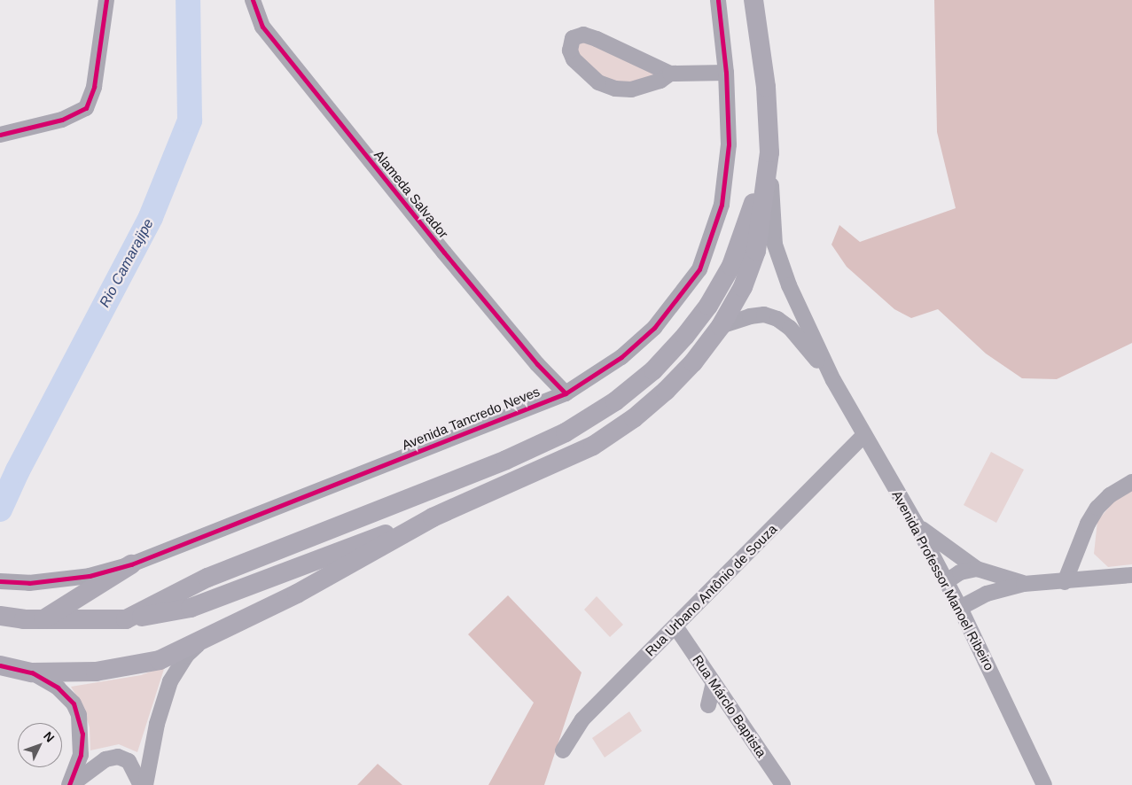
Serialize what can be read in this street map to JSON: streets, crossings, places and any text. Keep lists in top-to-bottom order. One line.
{"streets":{"street":["Alameda Salvador","Avenida Tancredo Neves","Avenida Professor Manoel Ribeiro","Rua Urbano Antônio de Souza","Rua Márclo Baptista"]},"crossings":[["Alameda Salvador","Avenida Tancredo Neves"],["Avenida Professor Manoel Ribeiro","Rua Urbano Antônio de Souza"],["Rua Urbano Antônio de Souza","Rua Márclo Baptista"]],"water":["Rio Camarajipe"],"north":"top right"}
